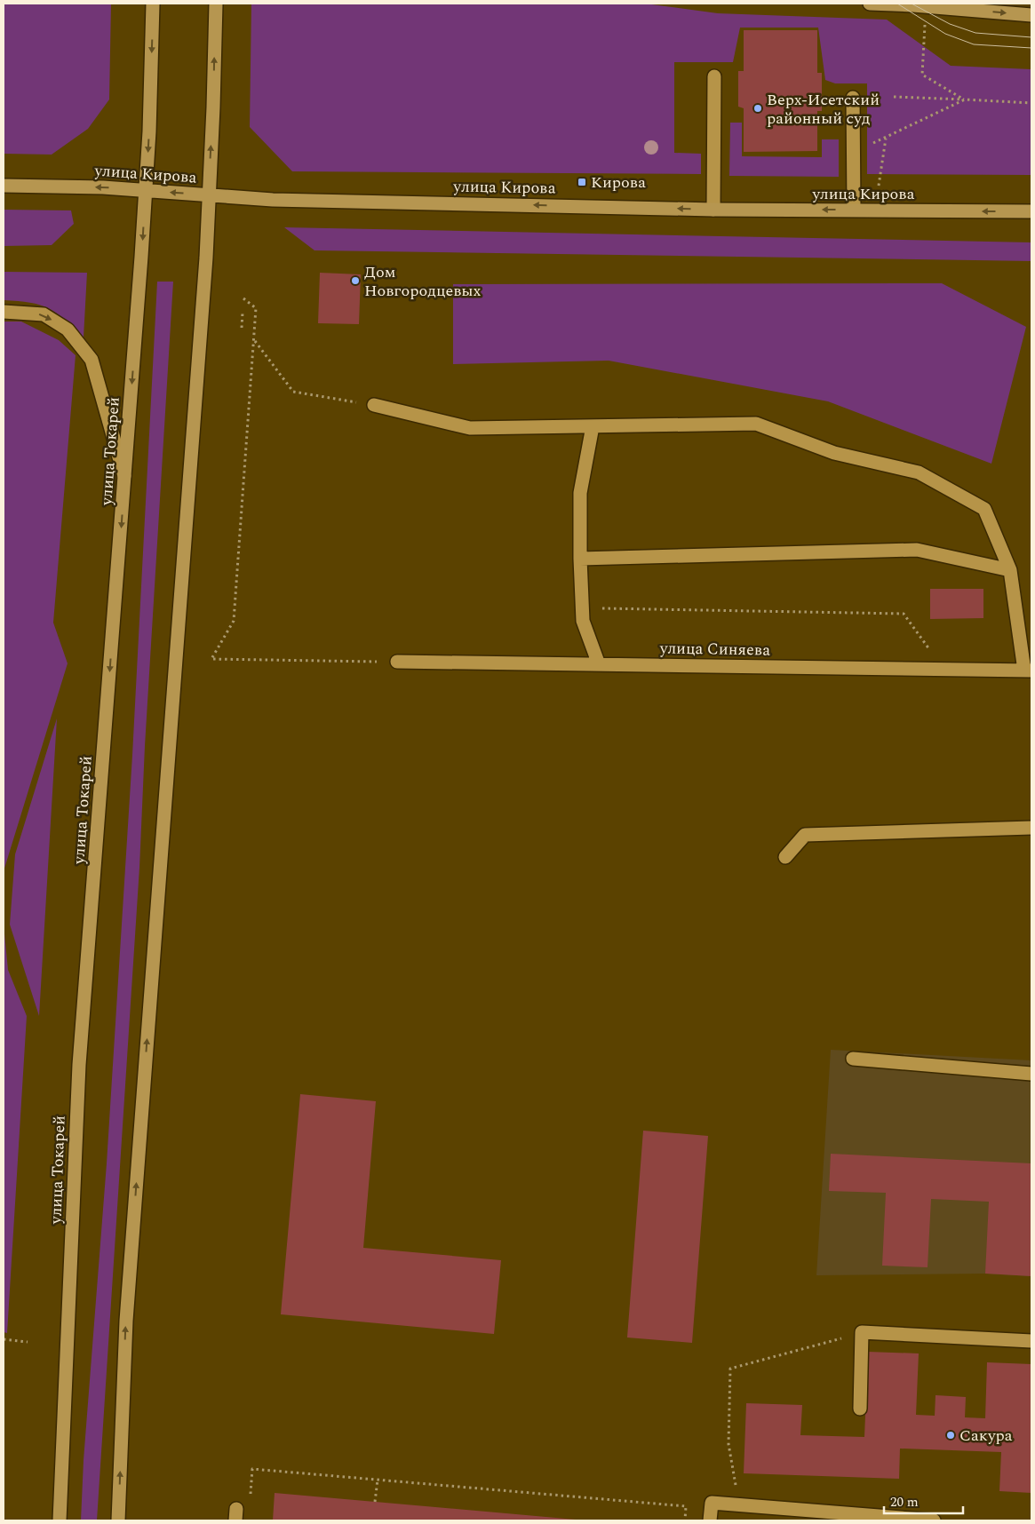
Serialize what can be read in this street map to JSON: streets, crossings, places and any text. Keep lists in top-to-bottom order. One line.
{"streets":{"main road":["улица Кирова","улица Токарей"],"street":["улица Синяева"]},"crossings":[["улица Кирова","улица Токарей"]],"one_way":["улица Кирова"],"places":{"other":["Верх-Исетский районный суд","Дом Новгородцевых","Сакура"],"transit":["Кирова"]},"scale_bar":"20 m"}
